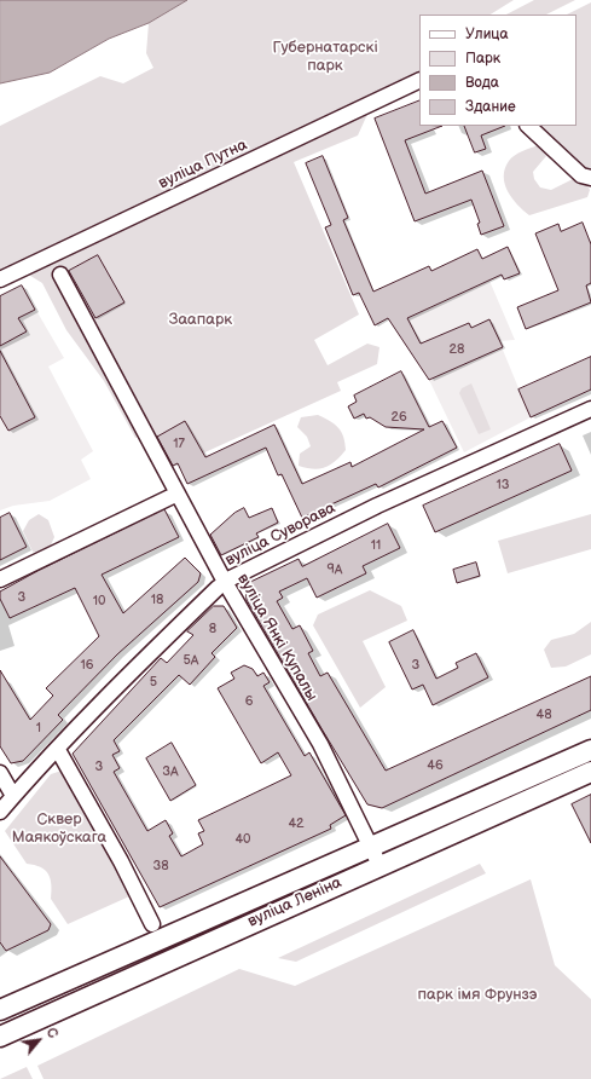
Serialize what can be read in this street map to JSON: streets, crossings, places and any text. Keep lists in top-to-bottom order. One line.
{"streets":{"main road":["вуліца Леніна"],"street":["вуліца Путна","вуліца Суворава","вуліца Янкі Купалы"]},"crossings":[["вуліца Суворава","вуліца Янкі Купалы"],["вуліца Янкі Купалы","вуліца Леніна"]],"parks":["Губернатарскі парк","Заапарк","Сквер Маякоўскага","парк імя Фрунзэ"],"house_numbers":["28","26","17","13","11","9А","3","18","10","8","5А","16","3","5","6","48","1","46","3","3А","42","40","38"],"legend":["Улица","Парк","Вода","Здание"],"north":"top right"}
